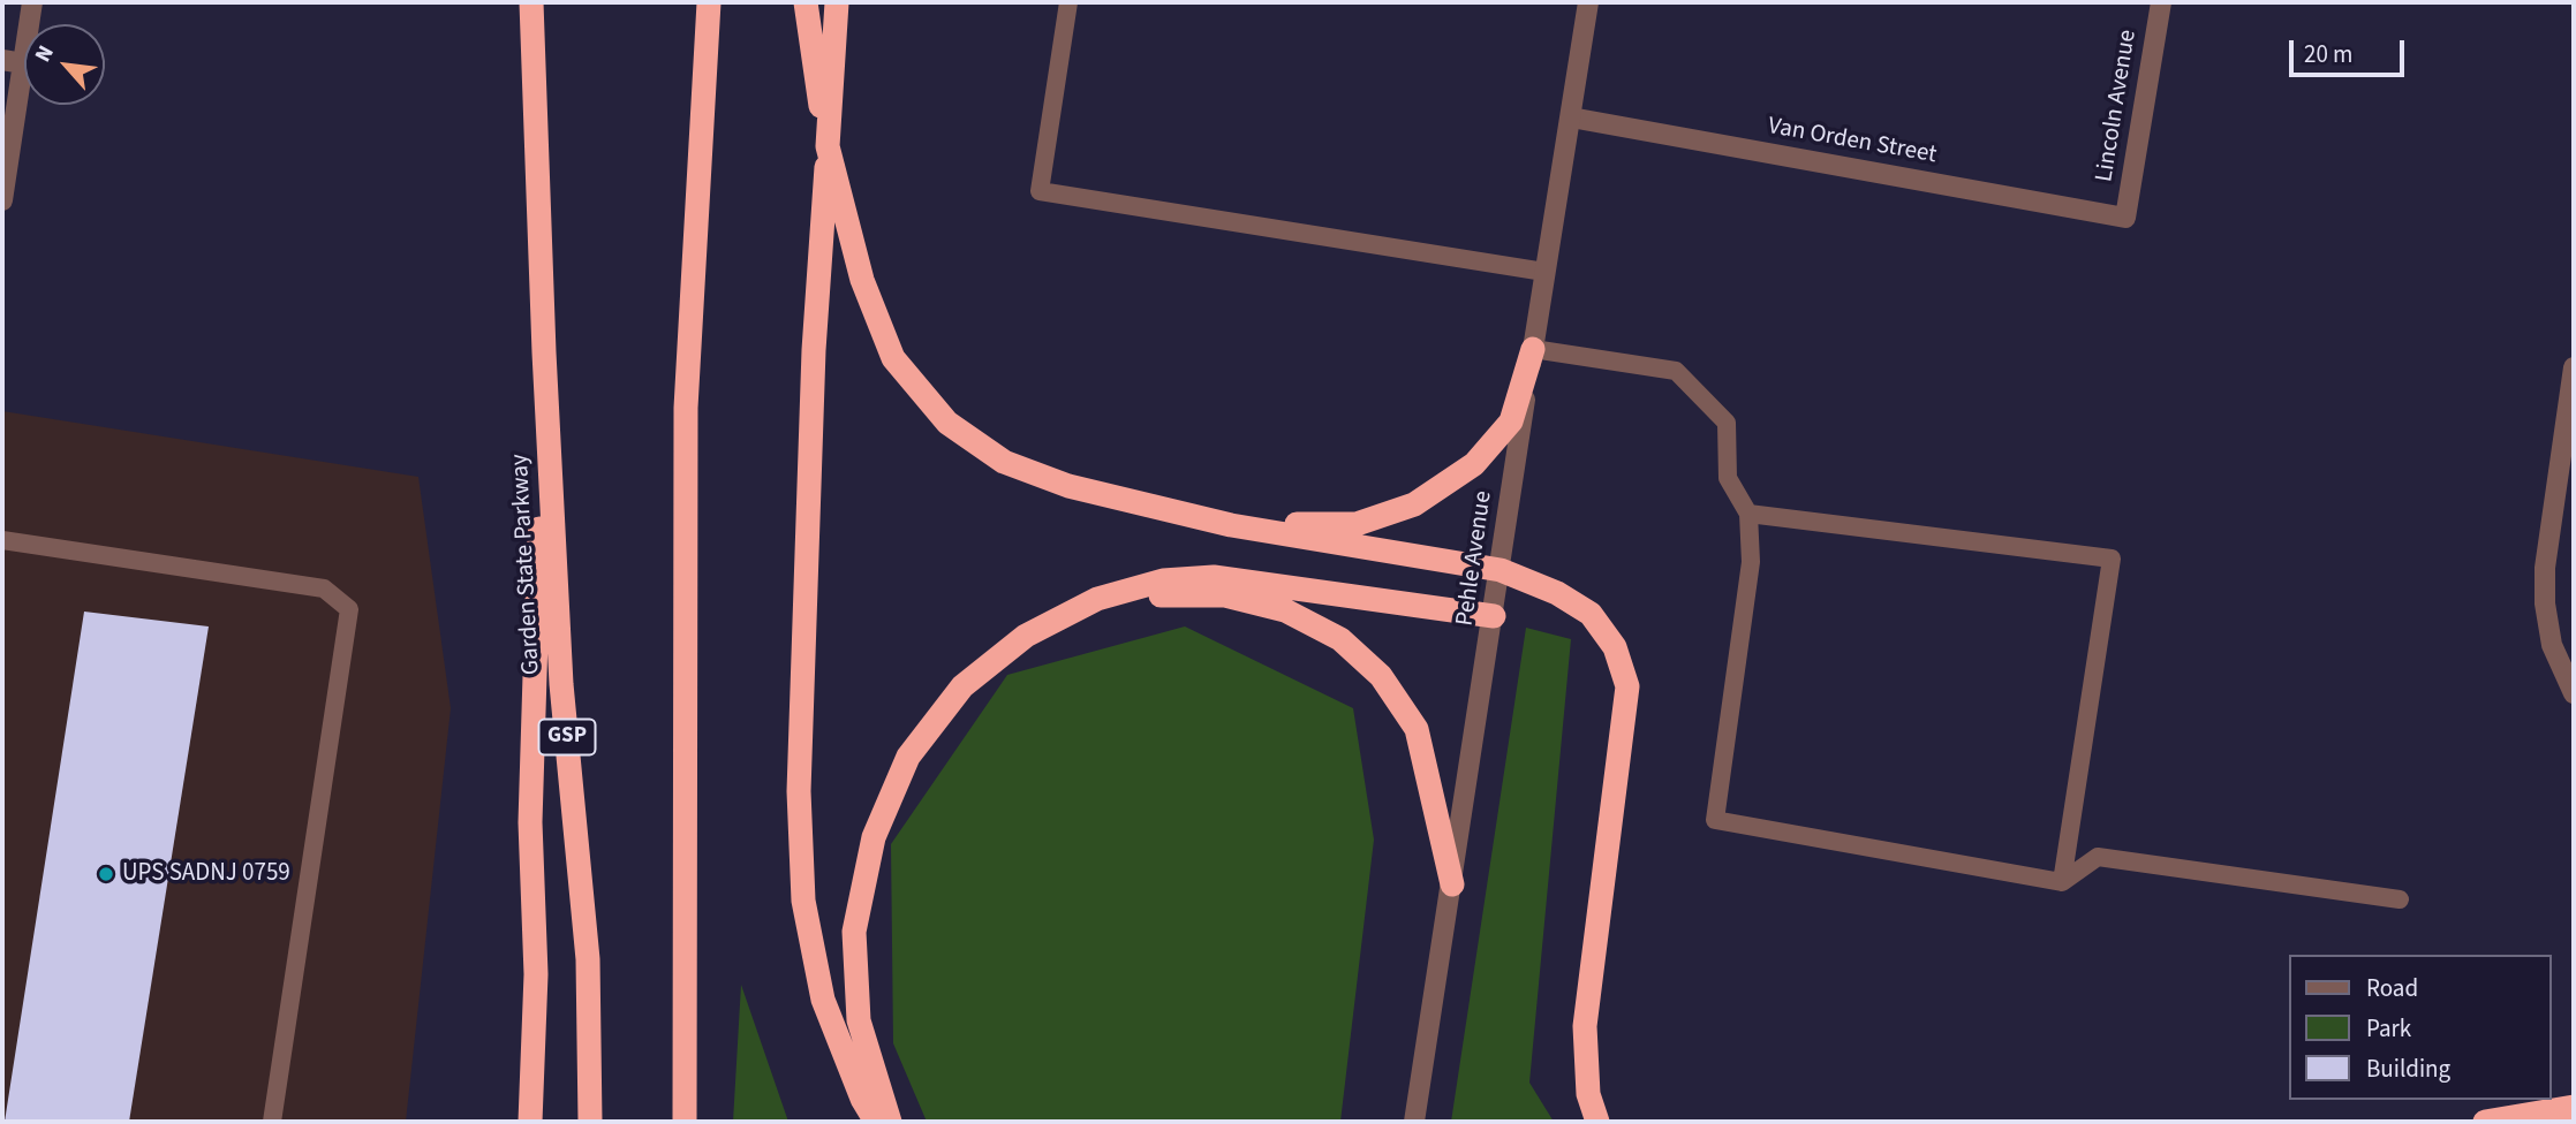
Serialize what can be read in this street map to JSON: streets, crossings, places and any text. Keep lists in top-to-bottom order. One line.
{"streets":{"highway":["Garden State Parkway","GSP"],"street":["Lincoln Avenue","Van Orden Street","Pehle Avenue"]},"crossings":[["Lincoln Avenue","Van Orden Street"],["Van Orden Street","Pehle Avenue"]],"places":["UPS SADNJ 0759"],"legend":["Road","Park","Building"],"scale_bar":"20 m","north":"top left"}
